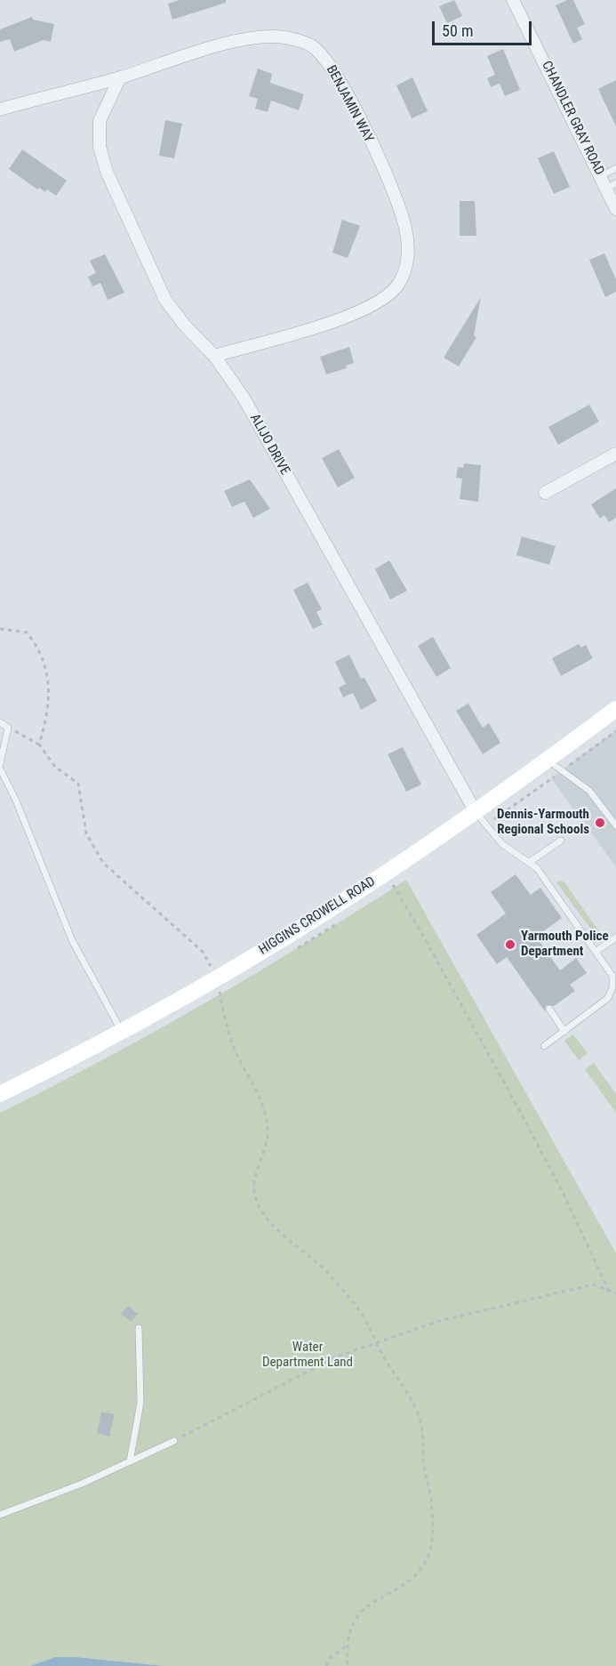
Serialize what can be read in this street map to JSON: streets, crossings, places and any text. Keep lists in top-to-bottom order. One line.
{"streets":{"main road":["HIGGINS CROWELL ROAD"],"street":["BENJAMIN WAY","CHANDLER GRAY ROAD","ALIJO DRIVE"]},"crossings":[["BENJAMIN WAY","ALIJO DRIVE"],["ALIJO DRIVE","HIGGINS CROWELL ROAD"]],"parks":["Water Department Land"],"places":["Dennis-Yarmouth Regional Schools","Yarmouth Police Department"],"scale_bar":"50 m"}
